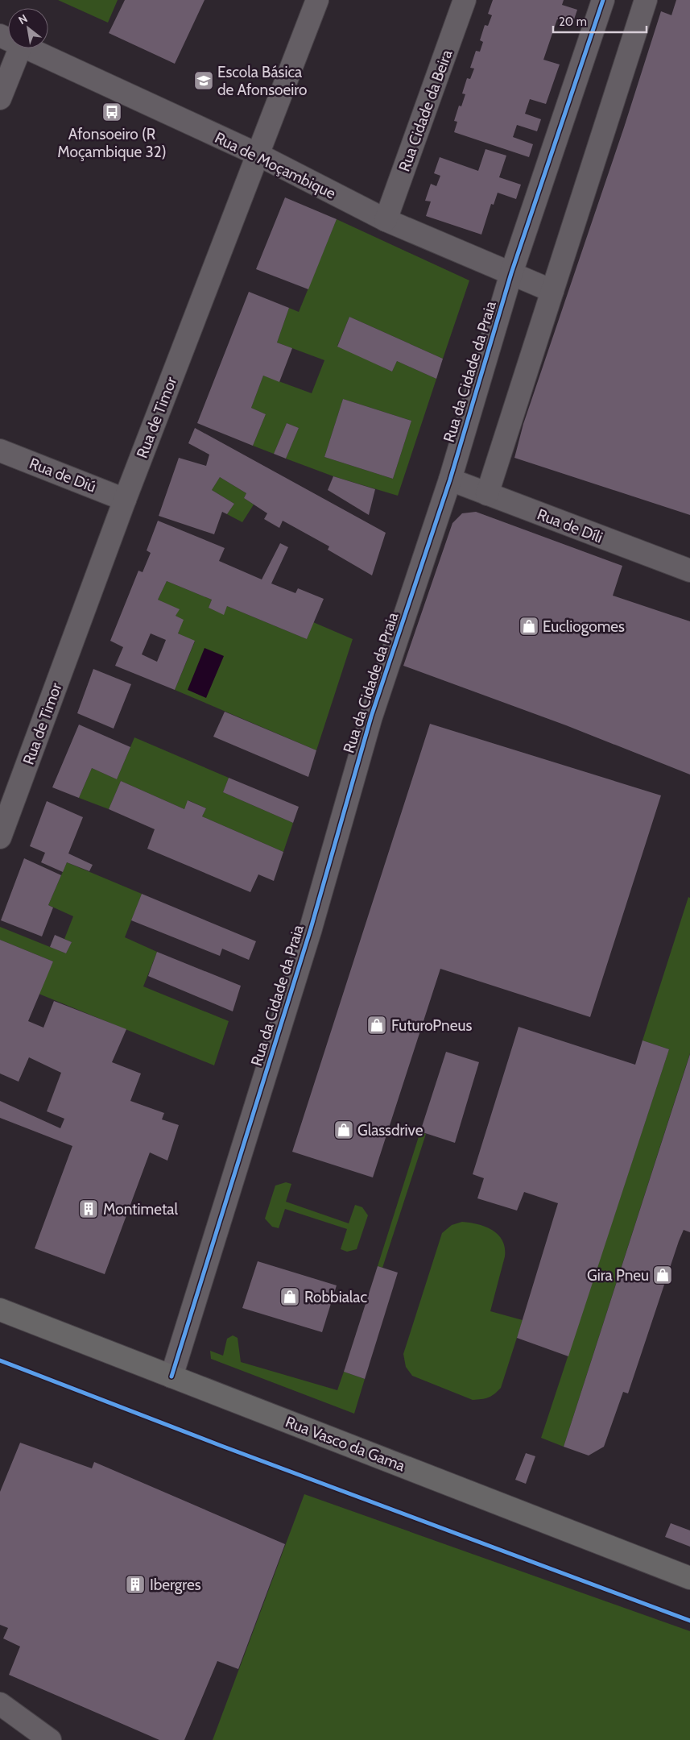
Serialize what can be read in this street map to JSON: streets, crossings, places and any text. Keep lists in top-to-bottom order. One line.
{"streets":{"main road":["Rua Vasco da Gama"],"street":["Rua Cidade da Beira","Rua de Moçambique","Rua da Cidade da Praia","Rua de Timor","Rua de Diú","Rua de Díli"]},"crossings":[["Rua Cidade da Beira","Rua de Moçambique"],["Rua de Moçambique","Rua da Cidade da Praia"],["Rua de Moçambique","Rua de Timor"],["Rua da Cidade da Praia","Rua de Díli"],["Rua da Cidade da Praia","Rua Vasco da Gama"],["Rua de Timor","Rua de Diú"]],"places":{"school or university":["Escola Básica de Afonsoeiro"],"bus stop":["Afonsoeiro (R Moçambique 32)"],"shop":["Eucliogomes","FuturoPneus","Glassdrive","Gira Pneu","Robbialac"],"building":["Montimetal","Ibergres"]},"scale_bar":"20 m","north":"top left"}
